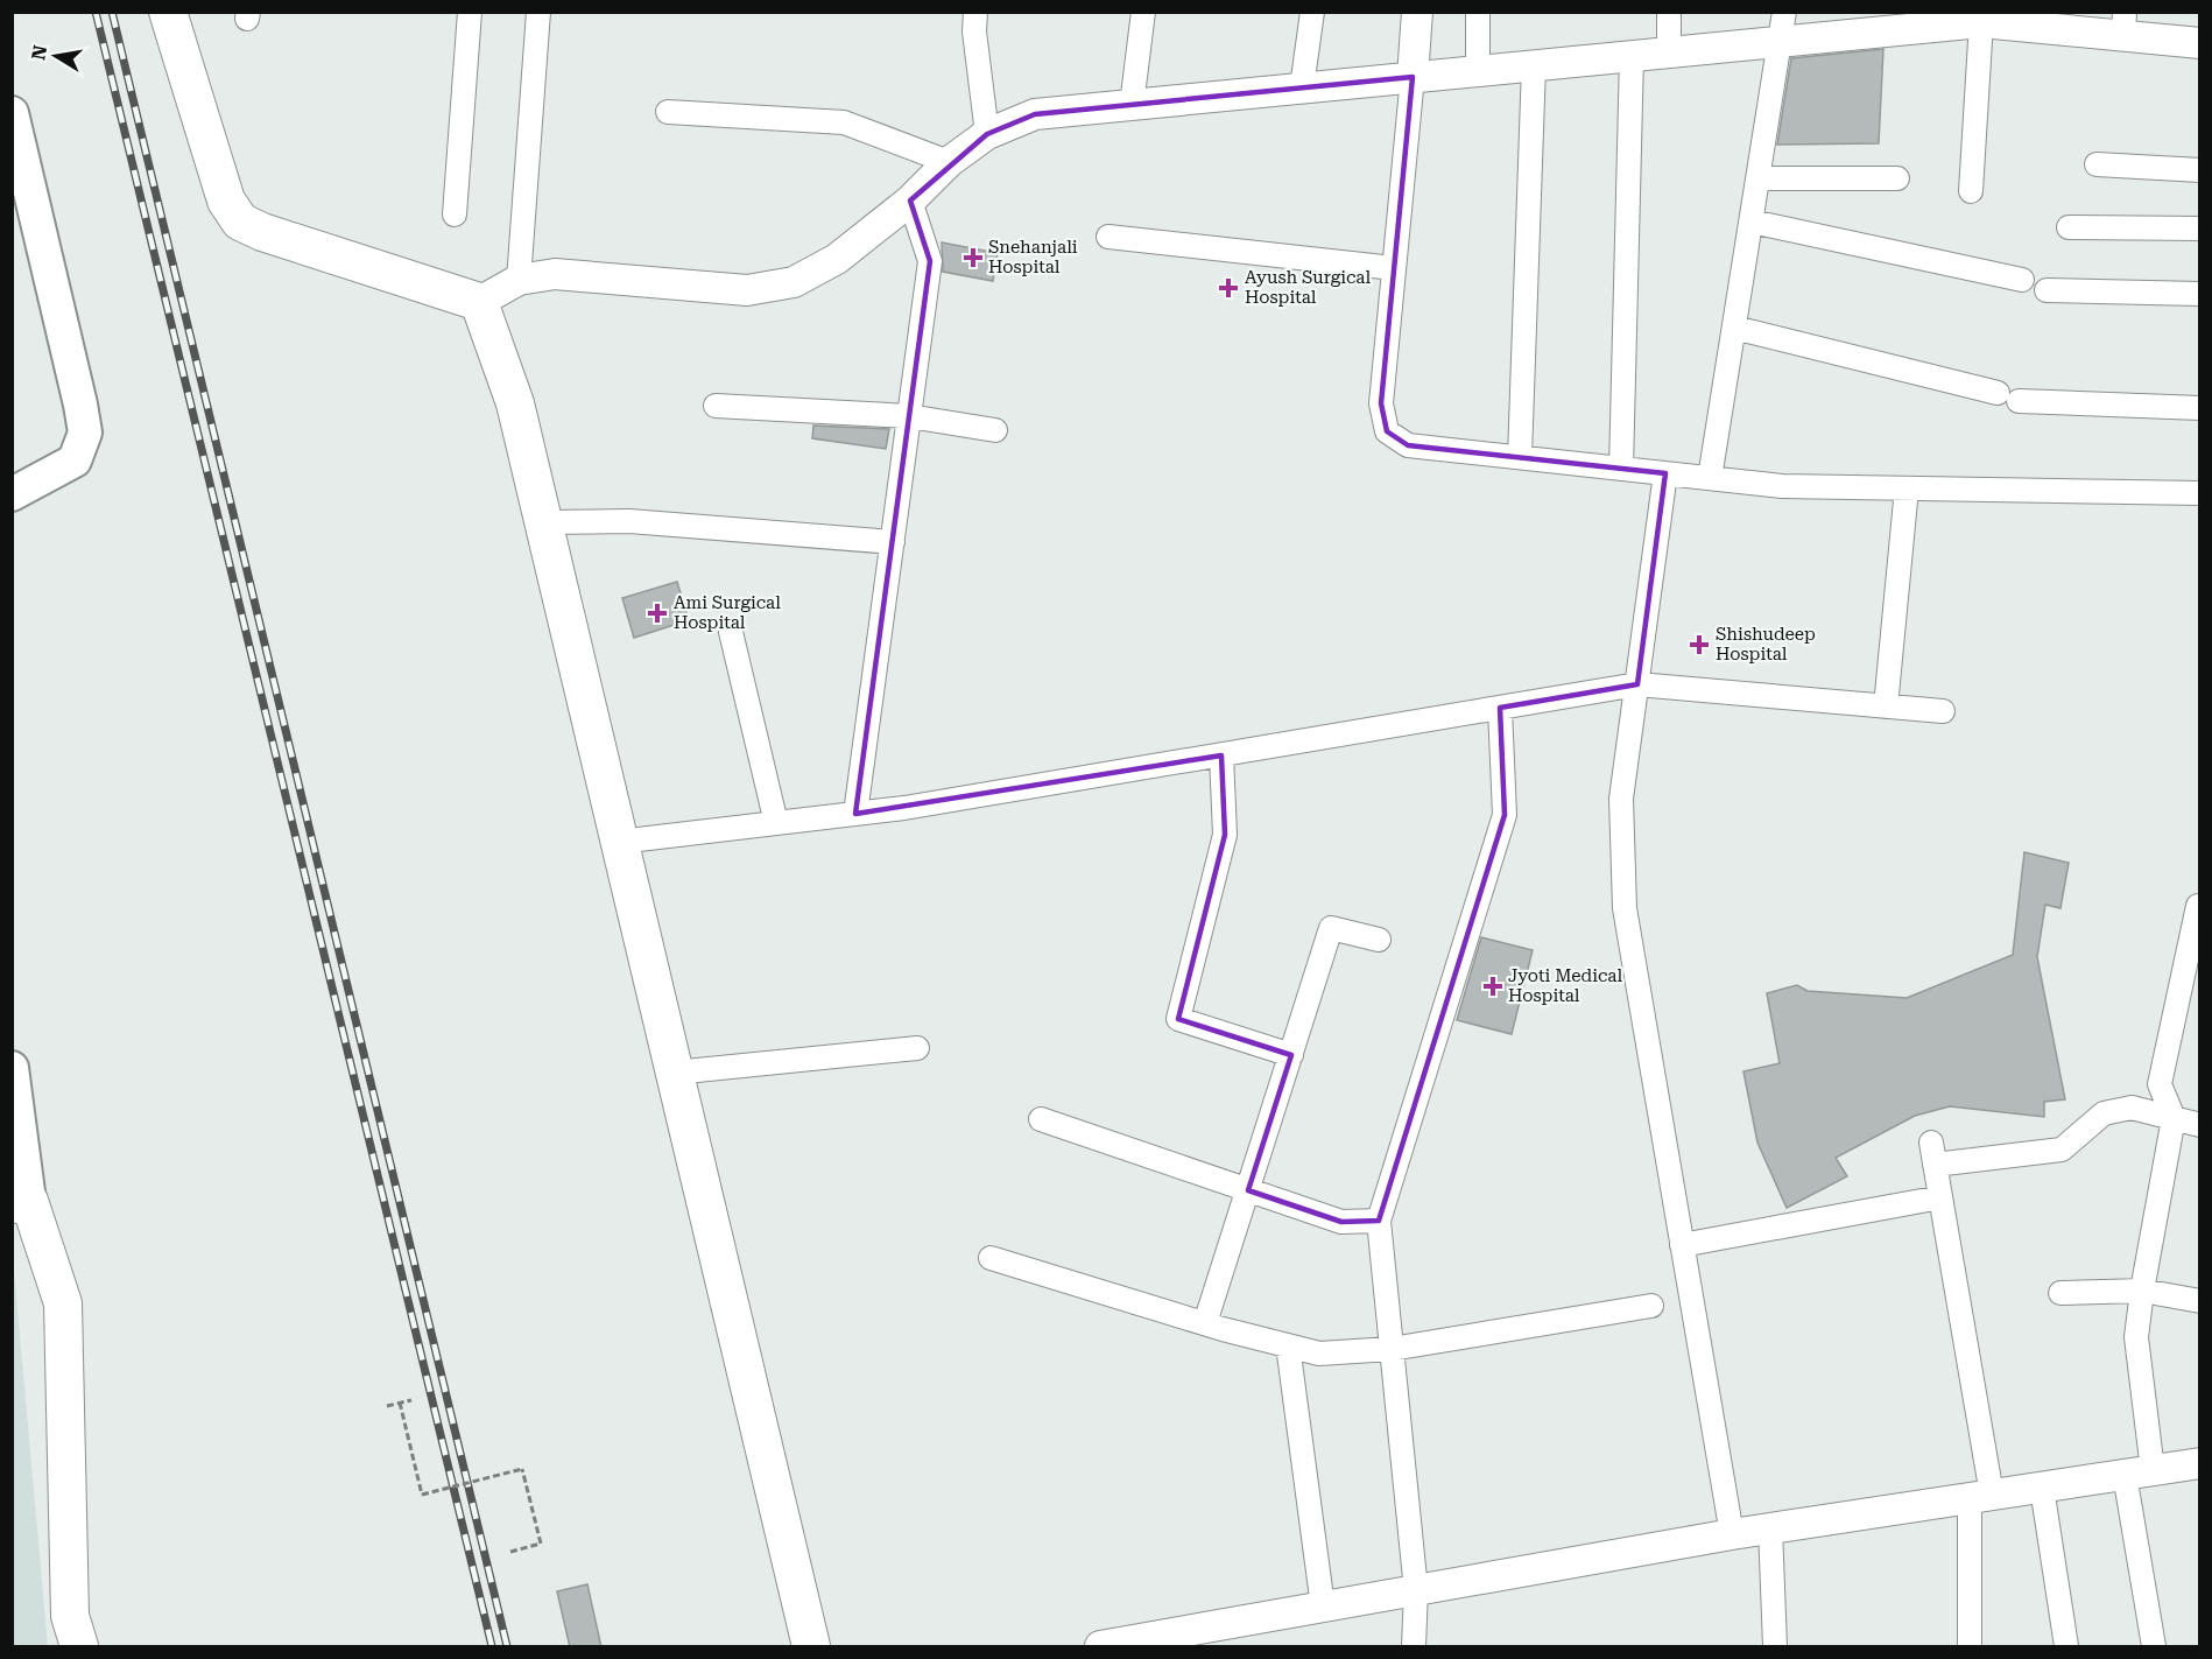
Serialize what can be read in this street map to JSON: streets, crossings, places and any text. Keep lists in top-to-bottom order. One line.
{"places":{"health":["Snehanjali Hospital","Ayush Surgical Hospital","Ami Surgical Hospital","Shishudeep Hospital","Jyoti Medical Hospital"]},"north":"left"}
